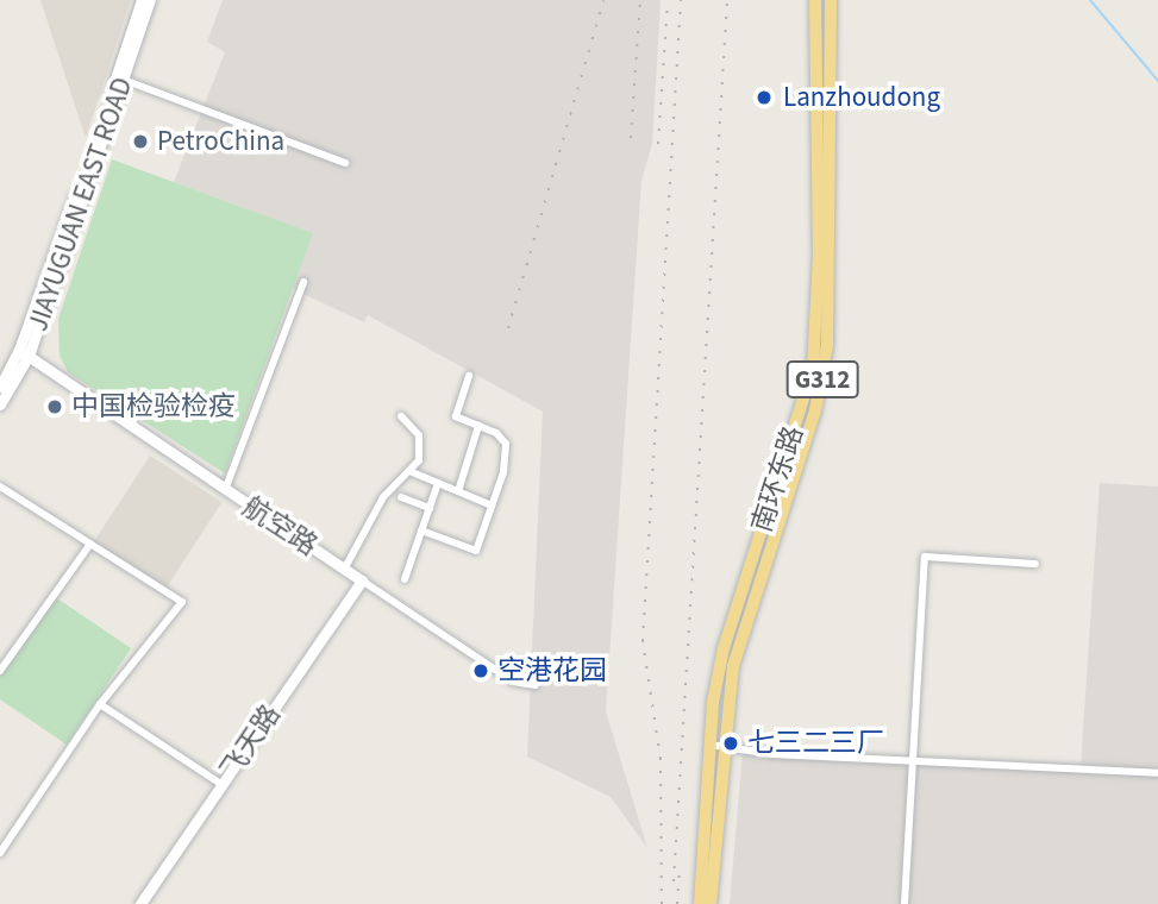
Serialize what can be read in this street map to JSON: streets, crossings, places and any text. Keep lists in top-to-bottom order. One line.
{"streets":{"highway":["G312","南环东路"],"main road":["JIAYUGUAN EAST ROAD","航空路","飞天路"]},"crossings":[["JIAYUGUAN EAST ROAD","航空路"],["航空路","飞天路"]],"places":["Lanzhoudong","PetroChina","中国检验检疫","空港花园","七三二三厂"]}
